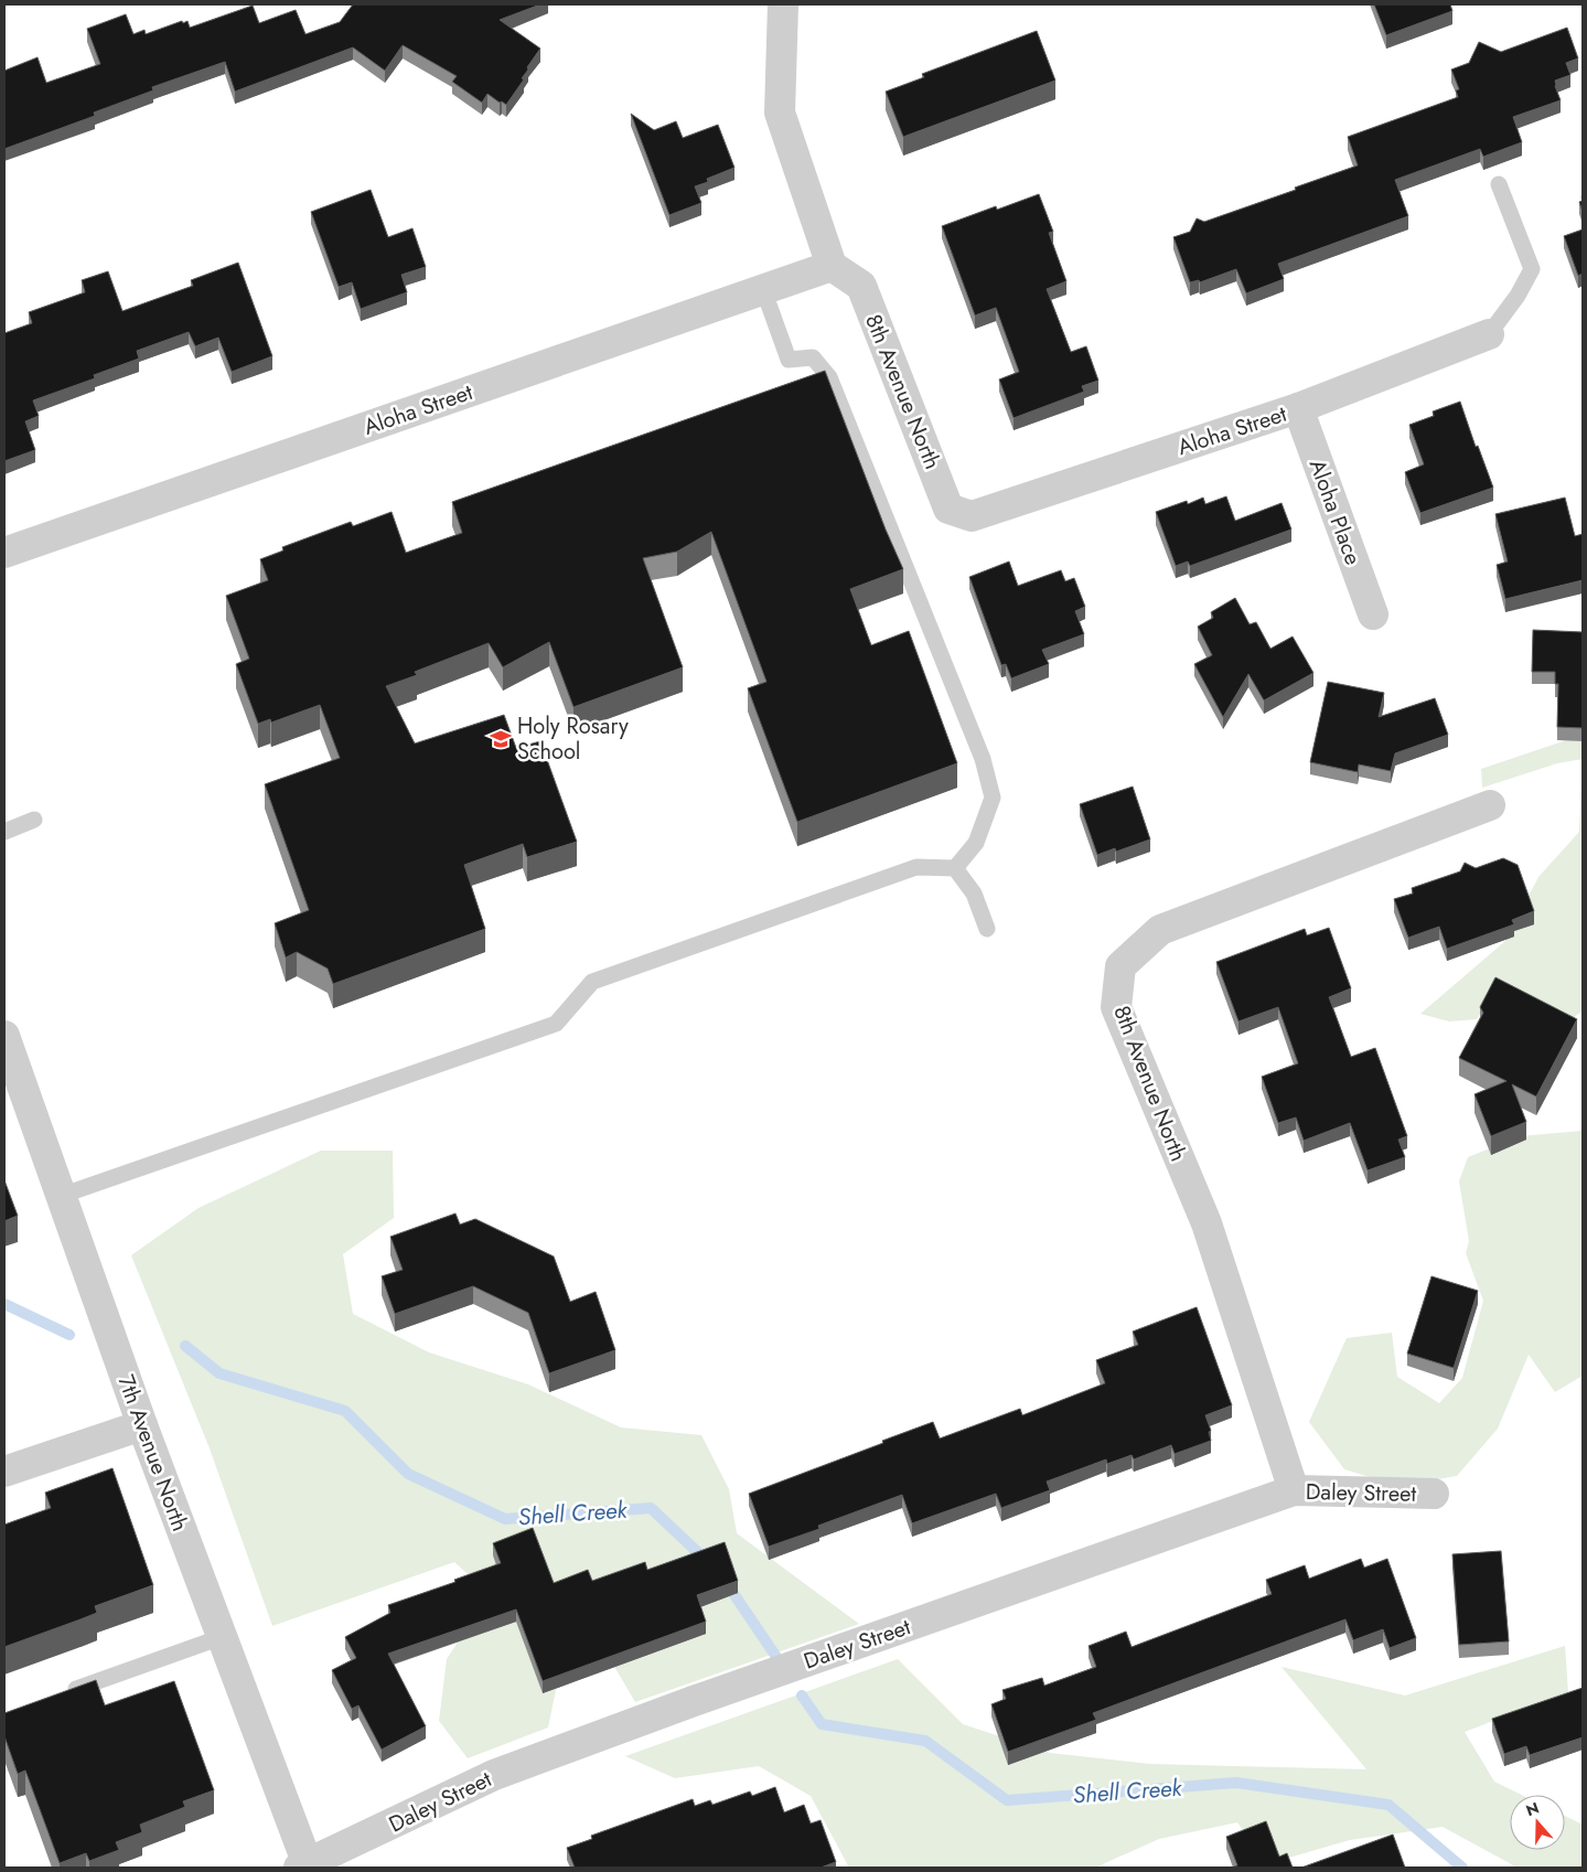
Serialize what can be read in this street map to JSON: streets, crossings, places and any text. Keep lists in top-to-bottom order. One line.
{"streets":{"street":["8th Avenue North","Aloha Street","Aloha Place","7th Avenue North","Daley Street"]},"crossings":[["8th Avenue North","Aloha Street"],["8th Avenue North","Daley Street"],["Aloha Street","Aloha Place"],["7th Avenue North","Daley Street"]],"water":["Shell Creek"],"places":{"school or university":["Holy Rosary School"]},"north":"top"}
